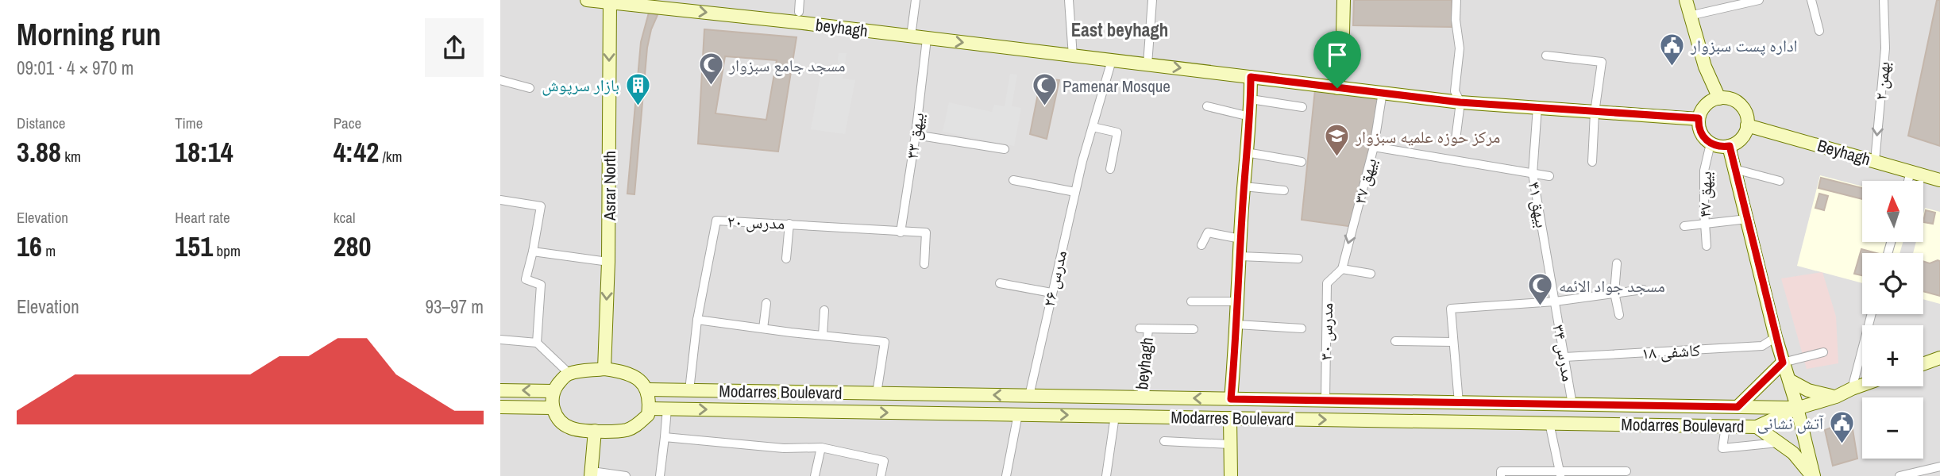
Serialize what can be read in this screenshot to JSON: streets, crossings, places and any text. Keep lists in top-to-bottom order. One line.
{"streets":{"main road":["beyhagh","Beyhagh","Asrar North","Modarres Boulevard"],"street":["بهمن ۲","بیهق ۳۳","بیهق ۳۷","بیهق ۴۷","بیهق ۴۱","مدرس ۲۰","مدرس ۲۶","مدرس ۳۰","کاشفی ۱۸","مدرس ۳۴"]},"crossings":[["beyhagh","بیهق ۳۳"],["beyhagh","Beyhagh"],["beyhagh","بیهق ۳۷"],["beyhagh","Asrar North"],["beyhagh","بیهق ۴۷"],["beyhagh","بیهق ۴۱"],["beyhagh","Modarres Boulevard"],["بهمن ۲","Beyhagh"],["بیهق ۳۳","مدرس ۲۰"],["Beyhagh","بیهق ۴۷"],["بیهق ۳۷","مدرس ۳۰"],["Asrar North","Modarres Boulevard"],["بیهق ۴۱","مدرس ۳۴"],["مدرس ۲۰","Modarres Boulevard"],["مدرس ۲۶","Modarres Boulevard"],["مدرس ۳۰","Modarres Boulevard"],["کاشفی ۱۸","مدرس ۳۴"],["مدرس ۳۴","Modarres Boulevard"]],"one_way":["beyhagh","بهمن ۲","بیهق ۳۷","Asrar North"],"districts":["East beyhagh"],"places":{"public building":["اداره پست سبزوار","آتش نشانی"],"mosque":["مسجد جامع سبزوار","Pamenar Mosque","مسجد جواد الائمه"],"building":["بازار سرپوش"],"school or university":["مرکز حوزه علمیه سبزوار"]},"north":"top","page":{"heading":["Morning run","09:01 · 4 × 970 m"],"stats":[["Distance","3.88 km"],["Time","18:14"],["Pace","4:42 /km"],["Elevation","16 m"],["Heart rate","151 bpm"],["kcal","280"]],"map_buttons":["+","−"],"chart":["Elevation","93–97 m"]}}
